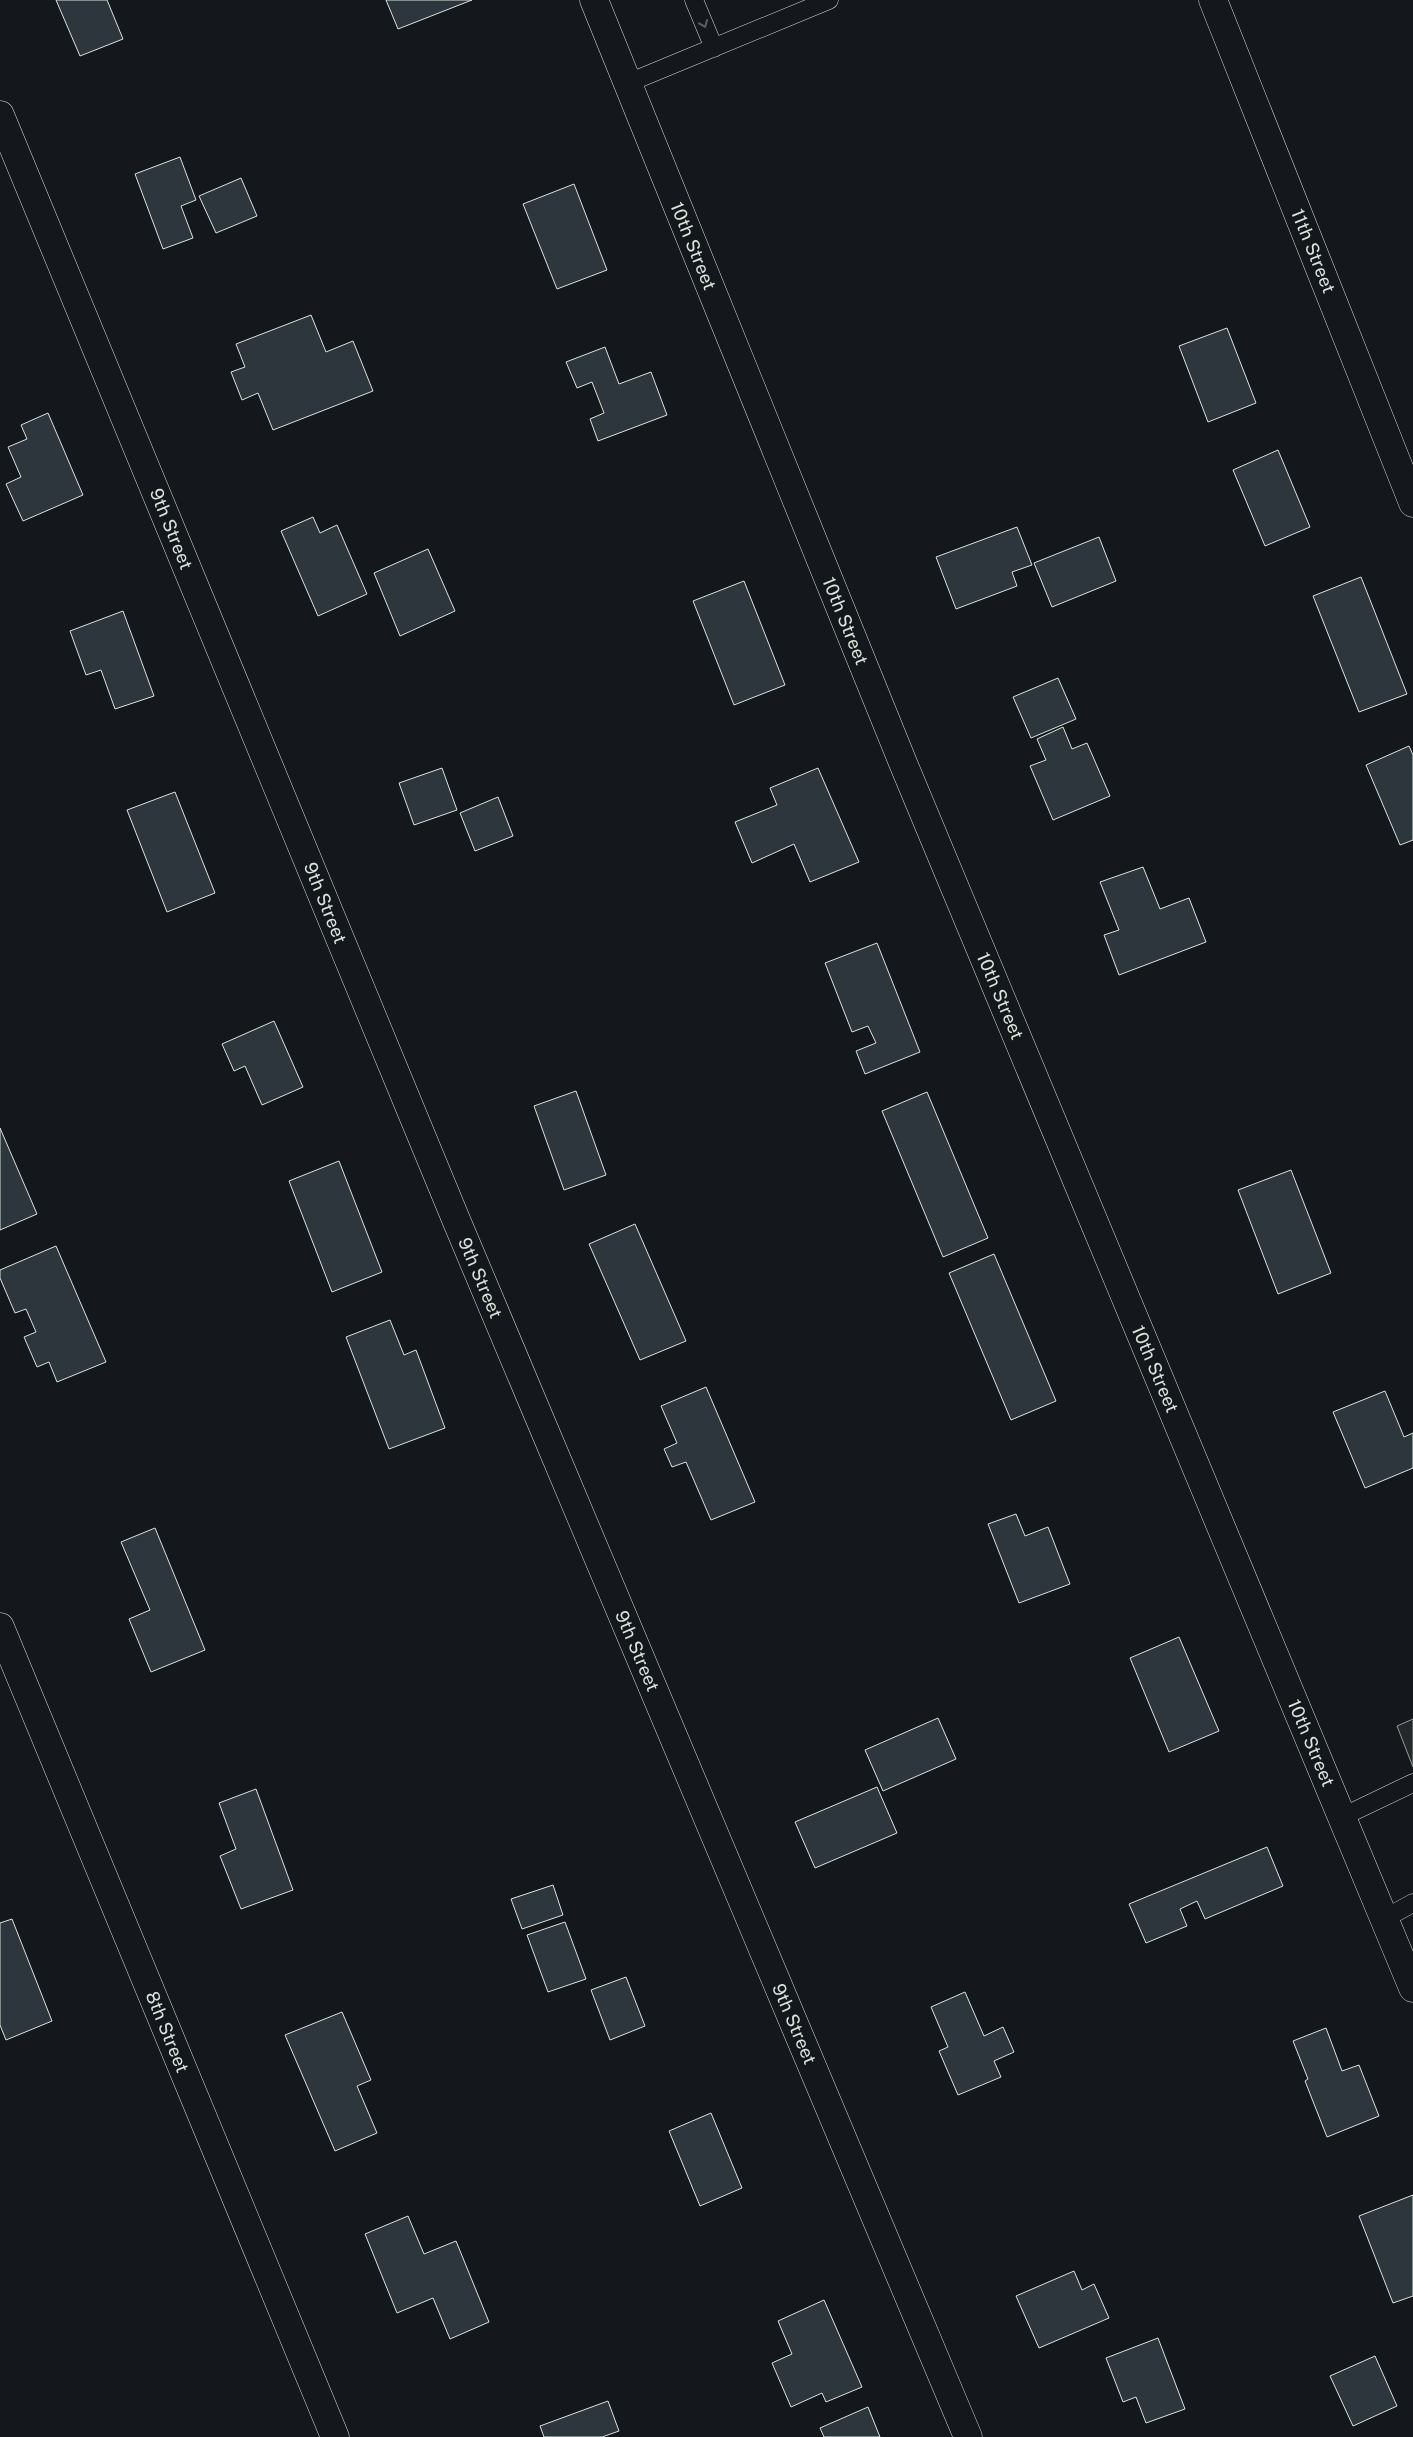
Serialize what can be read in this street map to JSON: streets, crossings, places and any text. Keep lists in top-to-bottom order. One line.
{"streets":{"street":["10th Street","11th Street","9th Street","8th Street"]}}
